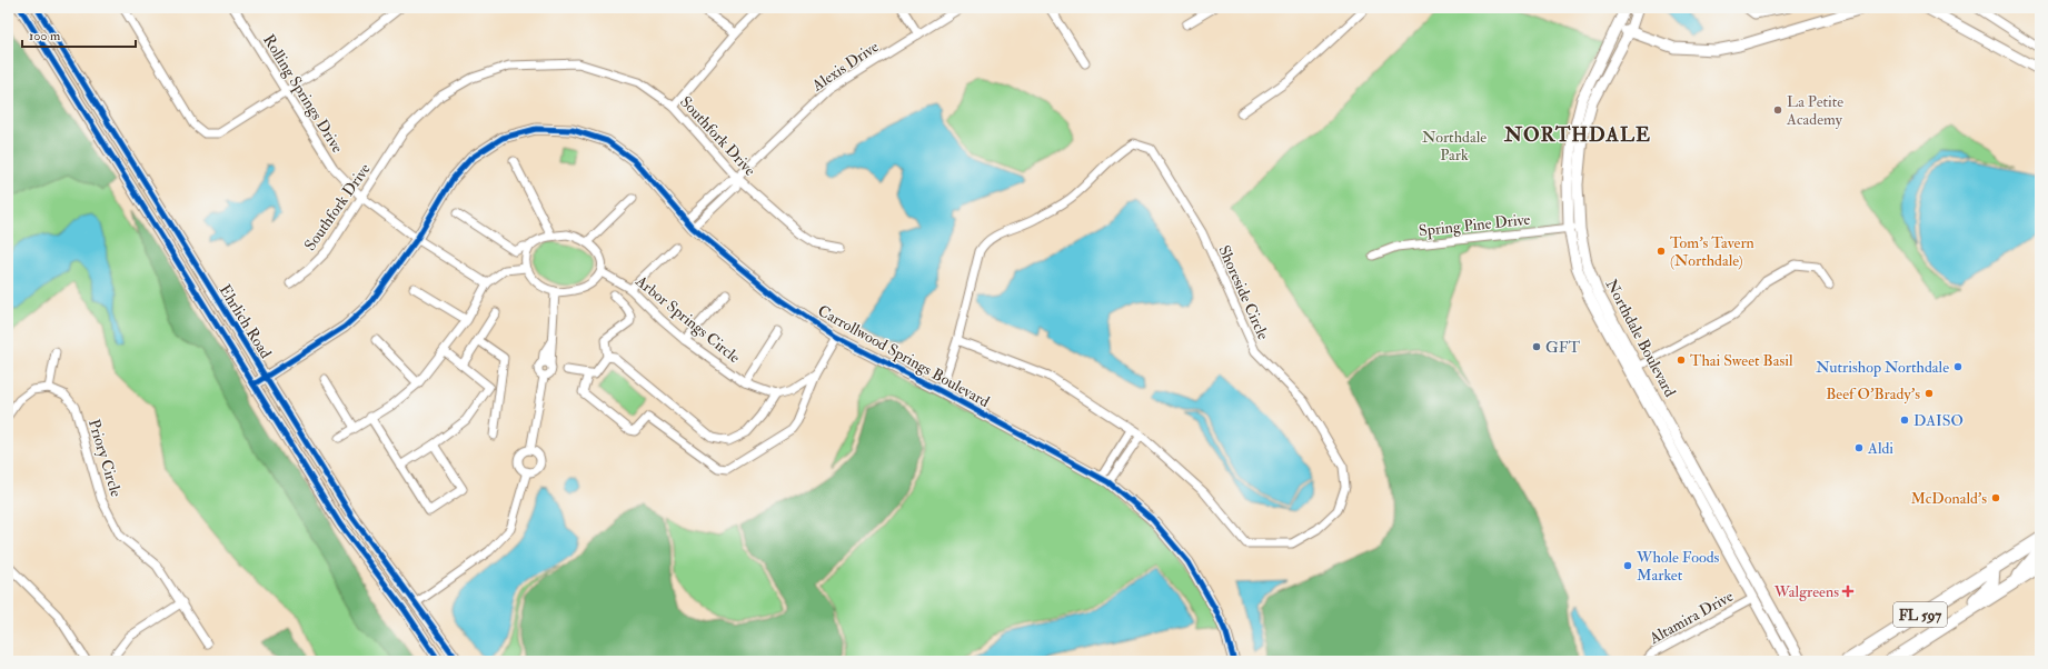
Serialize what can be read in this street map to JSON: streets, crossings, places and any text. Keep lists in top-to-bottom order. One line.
{"streets":{"main road":["FL 597"],"street":["Alexis Drive","Rolling Springs Drive","Southfork Drive","Spring Pine Drive","Shoreside Circle","Arbor Springs Circle","Ehrlich Road","Northdale Boulevard","Carrollwood Springs Boulevard","Priory Circle","Altamira Drive"]},"crossings":[["Alexis Drive","Southfork Drive"],["Alexis Drive","Carrollwood Springs Boulevard"],["Rolling Springs Drive","Southfork Drive"],["Rolling Springs Drive","Carrollwood Springs Boulevard"],["Spring Pine Drive","Northdale Boulevard"],["Shoreside Circle","Carrollwood Springs Boulevard"],["Ehrlich Road","Carrollwood Springs Boulevard"],["Northdale Boulevard","Altamira Drive"]],"districts":["NORTHDALE"],"parks":["Northdale Park"],"places":{"other":["La Petite Academy","Tom's Tavern (Northdale)","GFT","Thai Sweet Basil","Nutrishop Northdale","Beef O'Brady's","DAISO","Aldi","McDonald's","Whole Foods Market"],"health":["Walgreens"]},"scale_bar":"100 m"}
